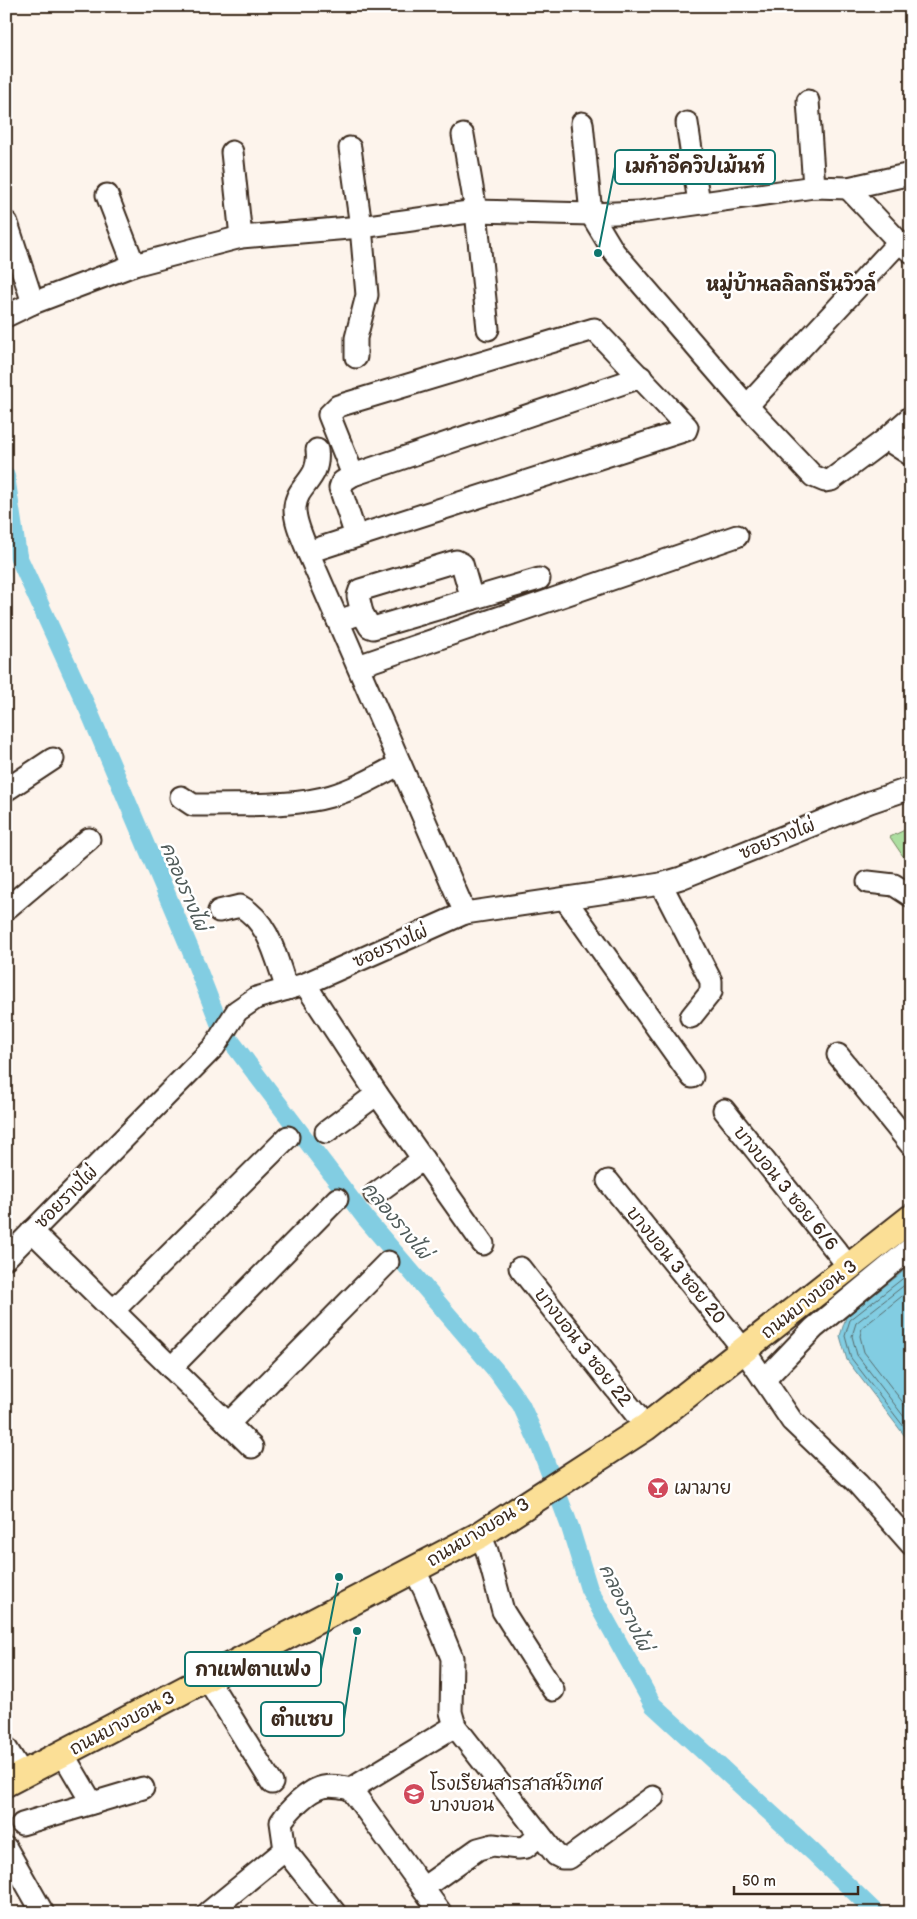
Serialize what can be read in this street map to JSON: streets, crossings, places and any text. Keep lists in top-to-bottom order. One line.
{"streets":{"main road":["ถนนบางบอน 3"],"street":["ซอยรางไผ่","บางบอน 3 ซอย 6/6","บางบอน 3 ซอย 20","บางบอน 3 ซอย 22"]},"crossings":[["บางบอน 3 ซอย 6/6","ถนนบางบอน 3"],["บางบอน 3 ซอย 20","ถนนบางบอน 3"],["ถนนบางบอน 3","บางบอน 3 ซอย 22"]],"districts":["หมู่บ้านลลิลกรีนวิวล์"],"water":["คลองรางไผ่"],"places":{"other":["เมก้าอีควิปเม้นท์","กาแฟตาแฟง","ตำแซบ"],"bar":["เมามาย"],"school or university":["โรงเรียนสารสาสน์วิเทศ บางบอน"]},"scale_bar":"50 m"}
